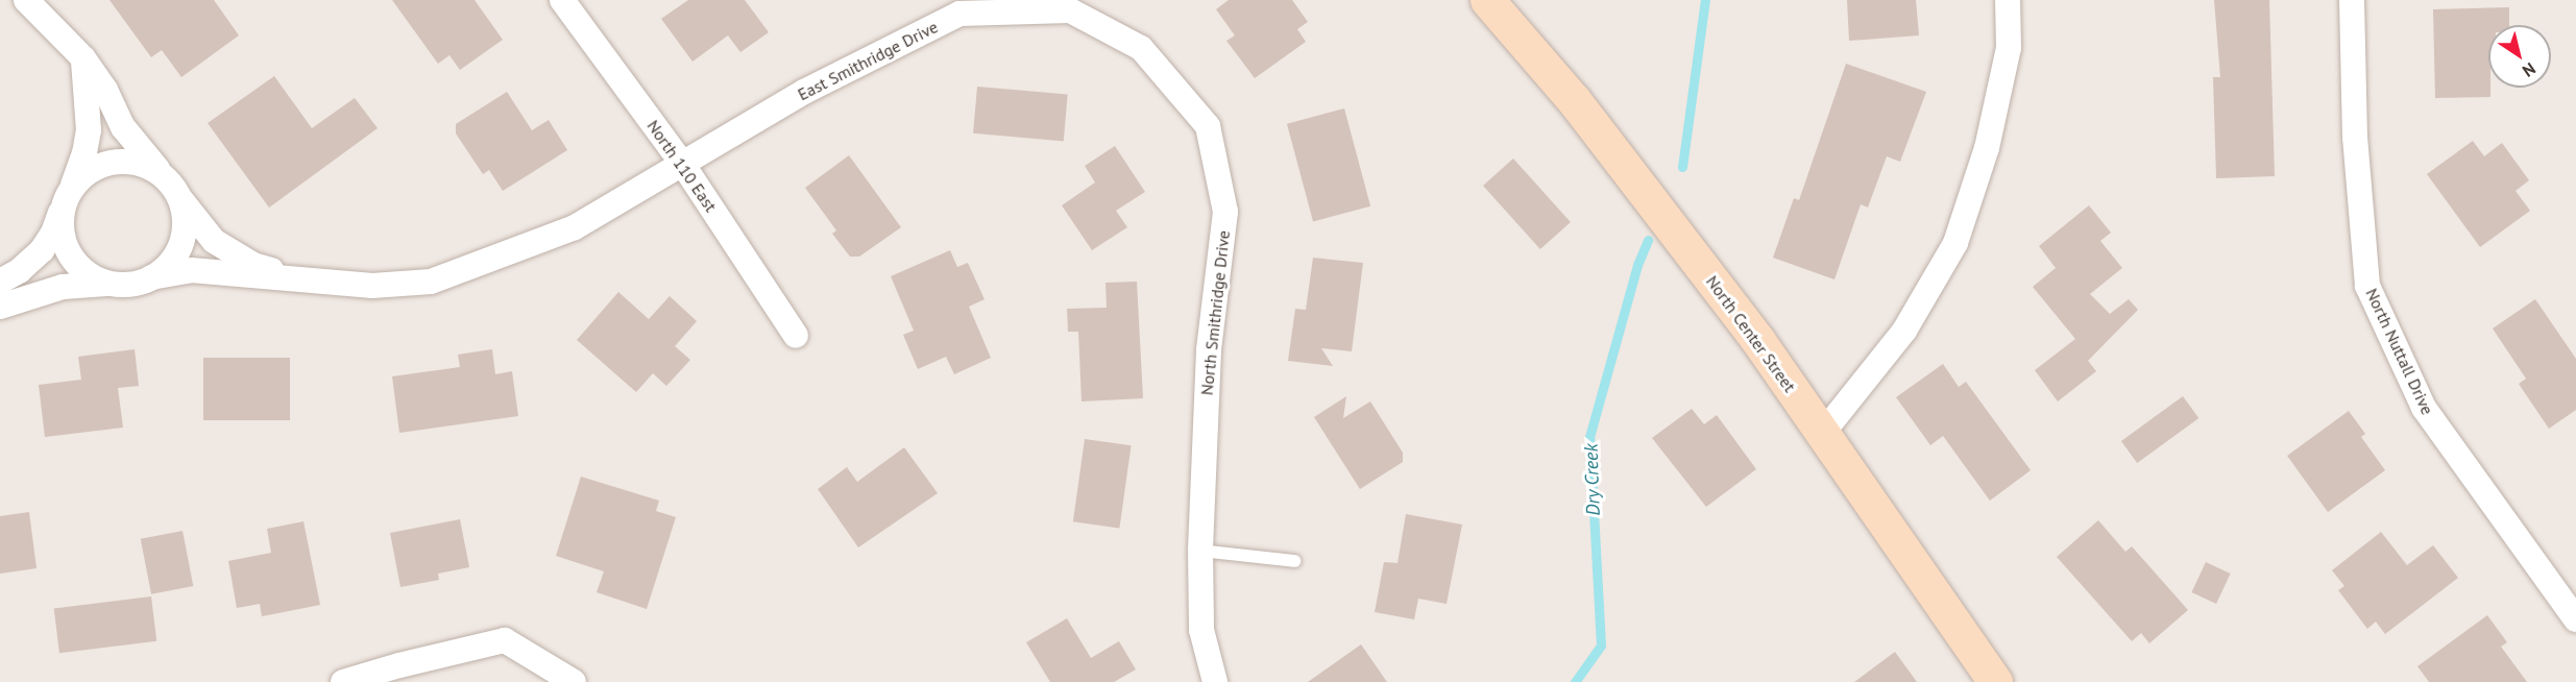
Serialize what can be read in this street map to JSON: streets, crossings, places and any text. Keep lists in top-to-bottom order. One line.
{"streets":{"street":["East Smithridge Drive","North 110 East","North Smithridge Drive","North Center Street","North Nuttall Drive"]},"crossings":[["East Smithridge Drive","North 110 East"],["East Smithridge Drive","North Smithridge Drive"]],"water":["Dry Creek"],"north":"bottom right"}
